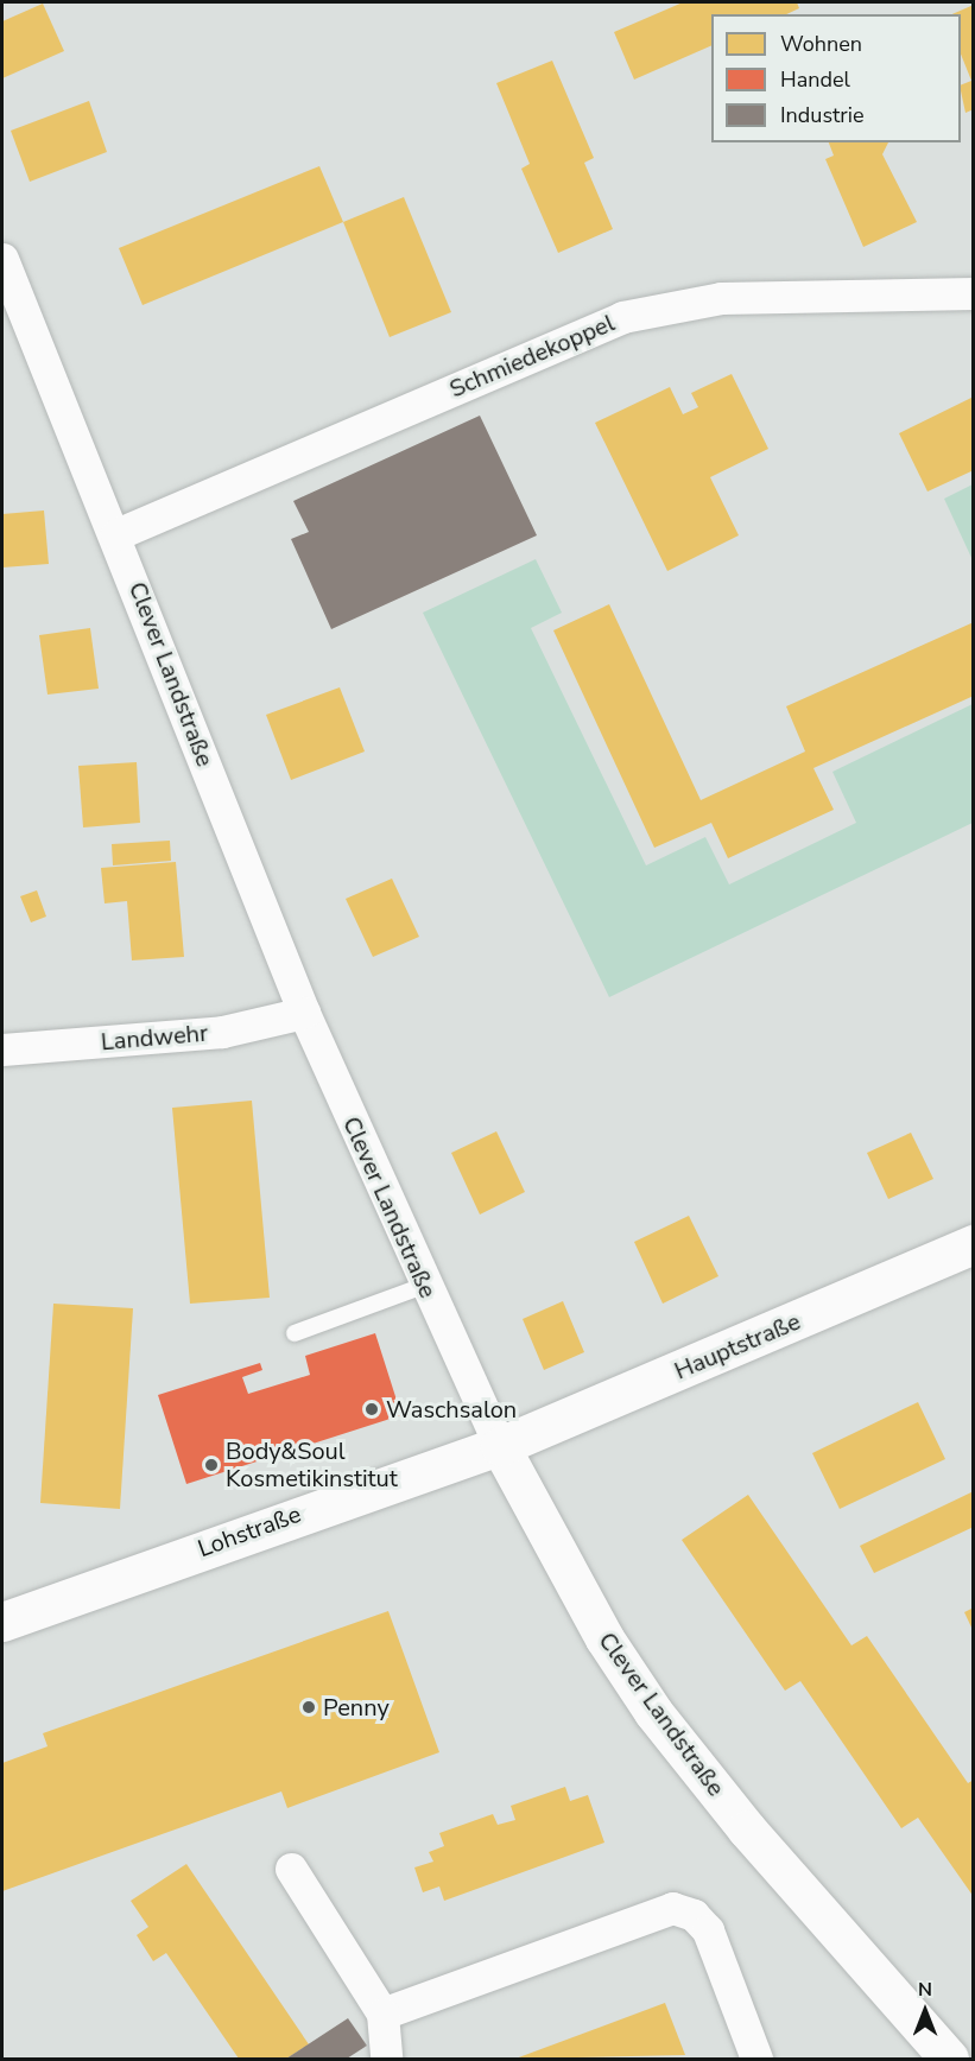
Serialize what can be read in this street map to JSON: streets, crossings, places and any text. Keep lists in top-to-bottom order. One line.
{"streets":{"main road":["Clever Landstraße","Hauptstraße","Lohstraße"],"street":["Schmiedekoppel","Landwehr"]},"crossings":[["Schmiedekoppel","Clever Landstraße"],["Clever Landstraße","Landwehr"],["Clever Landstraße","Hauptstraße"],["Clever Landstraße","Lohstraße"],["Hauptstraße","Lohstraße"]],"places":["Waschsalon","Body&Soul Kosmetikinstitut","Penny"],"legend":["Wohnen","Handel","Industrie"],"north":"top"}
